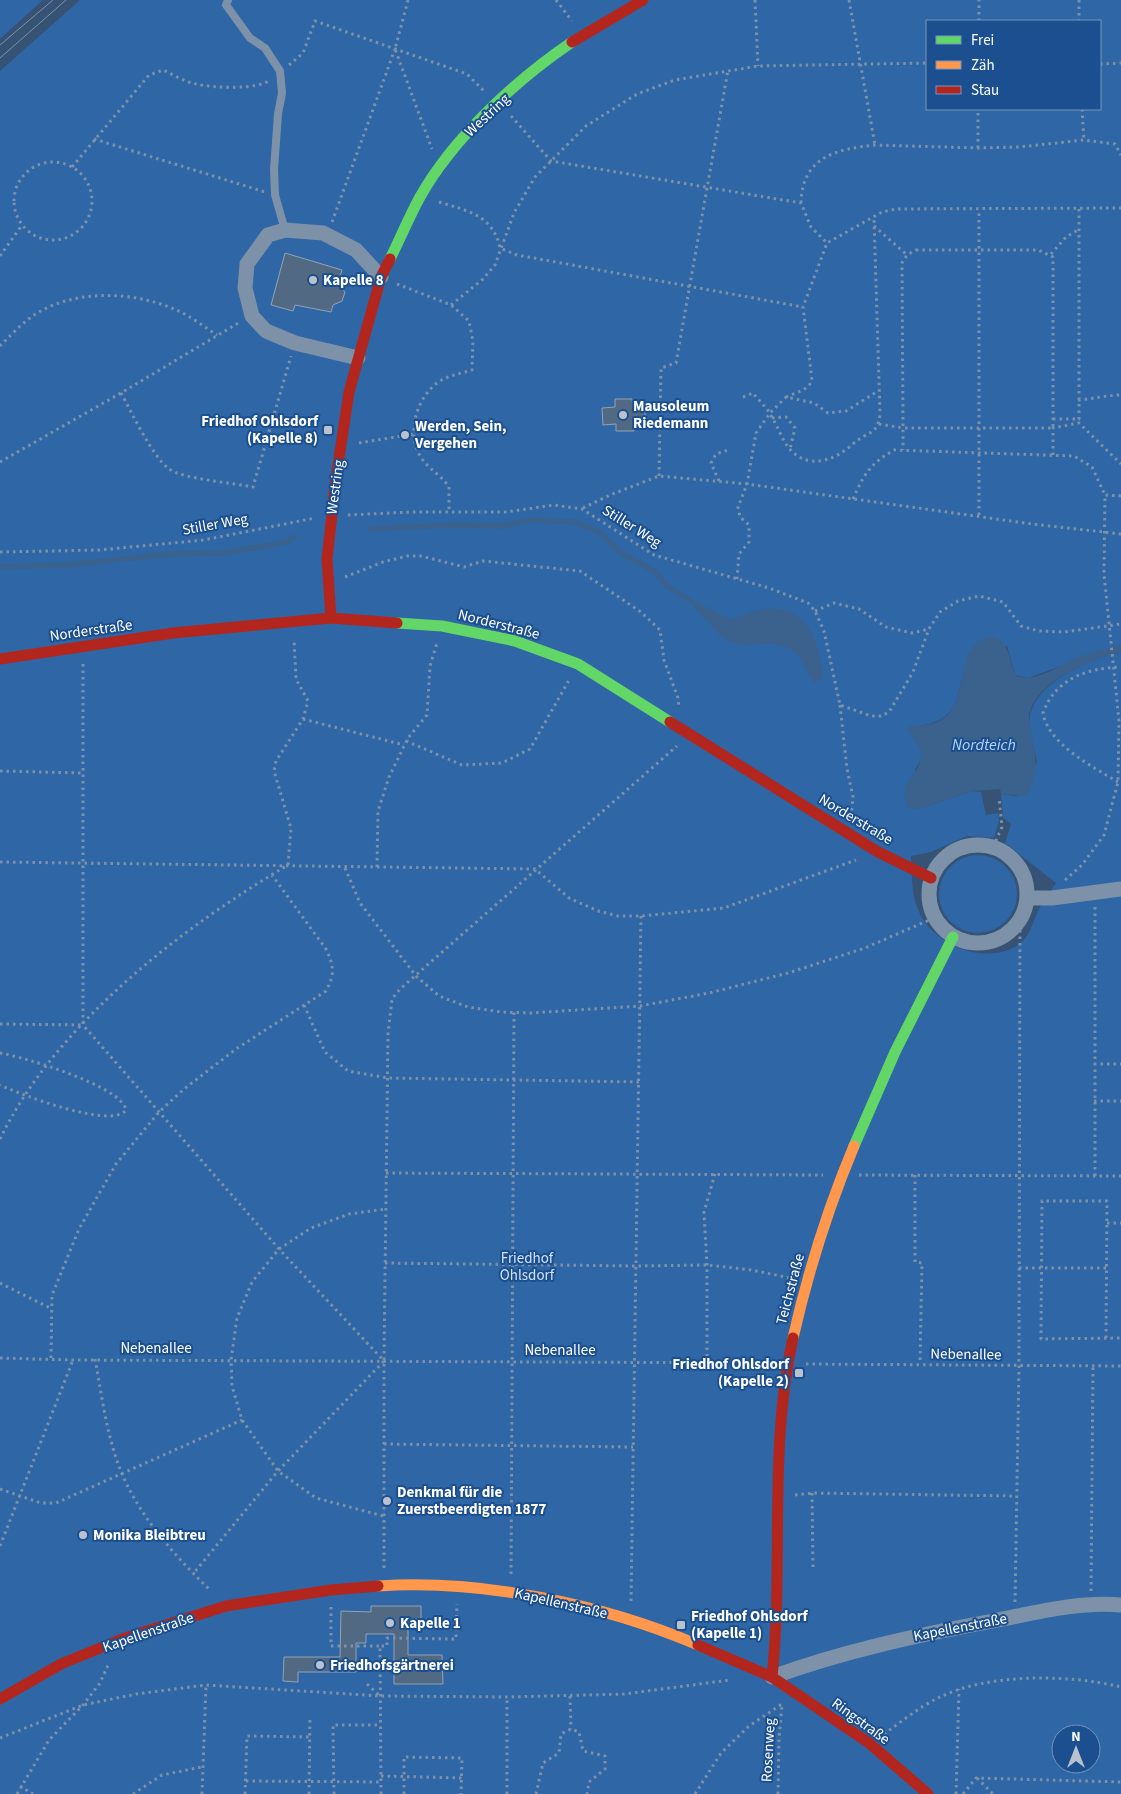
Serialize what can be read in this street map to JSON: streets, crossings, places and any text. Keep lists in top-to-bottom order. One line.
{"streets":{"street":["Westring","Norderstraße","Teichstraße","Kapellenstraße","Ringstraße"],"path":["Stiller Weg","Nebenallee","Rosenweg"]},"crossings":[["Westring","Stiller Weg"],["Westring","Norderstraße"],["Norderstraße","Teichstraße"],["Teichstraße","Nebenallee"],["Teichstraße","Kapellenstraße"],["Teichstraße","Ringstraße"],["Kapellenstraße","Ringstraße"]],"water":["Nordteich"],"parks":["Friedhof Ohlsdorf"],"places":{"other":["Kapelle 8","Mausoleum Riedemann","Werden, Sein, Vergehen","Denkmal für die Zuerstbeerdigten 1877","Monika Bleibtreu","Kapelle 1","Friedhofsgärtnerei"],"transit":["Friedhof Ohlsdorf (Kapelle 8)","Friedhof Ohlsdorf (Kapelle 2)","Friedhof Ohlsdorf (Kapelle 1)"]},"legend":["Frei","Zäh","Stau"],"north":"top"}
